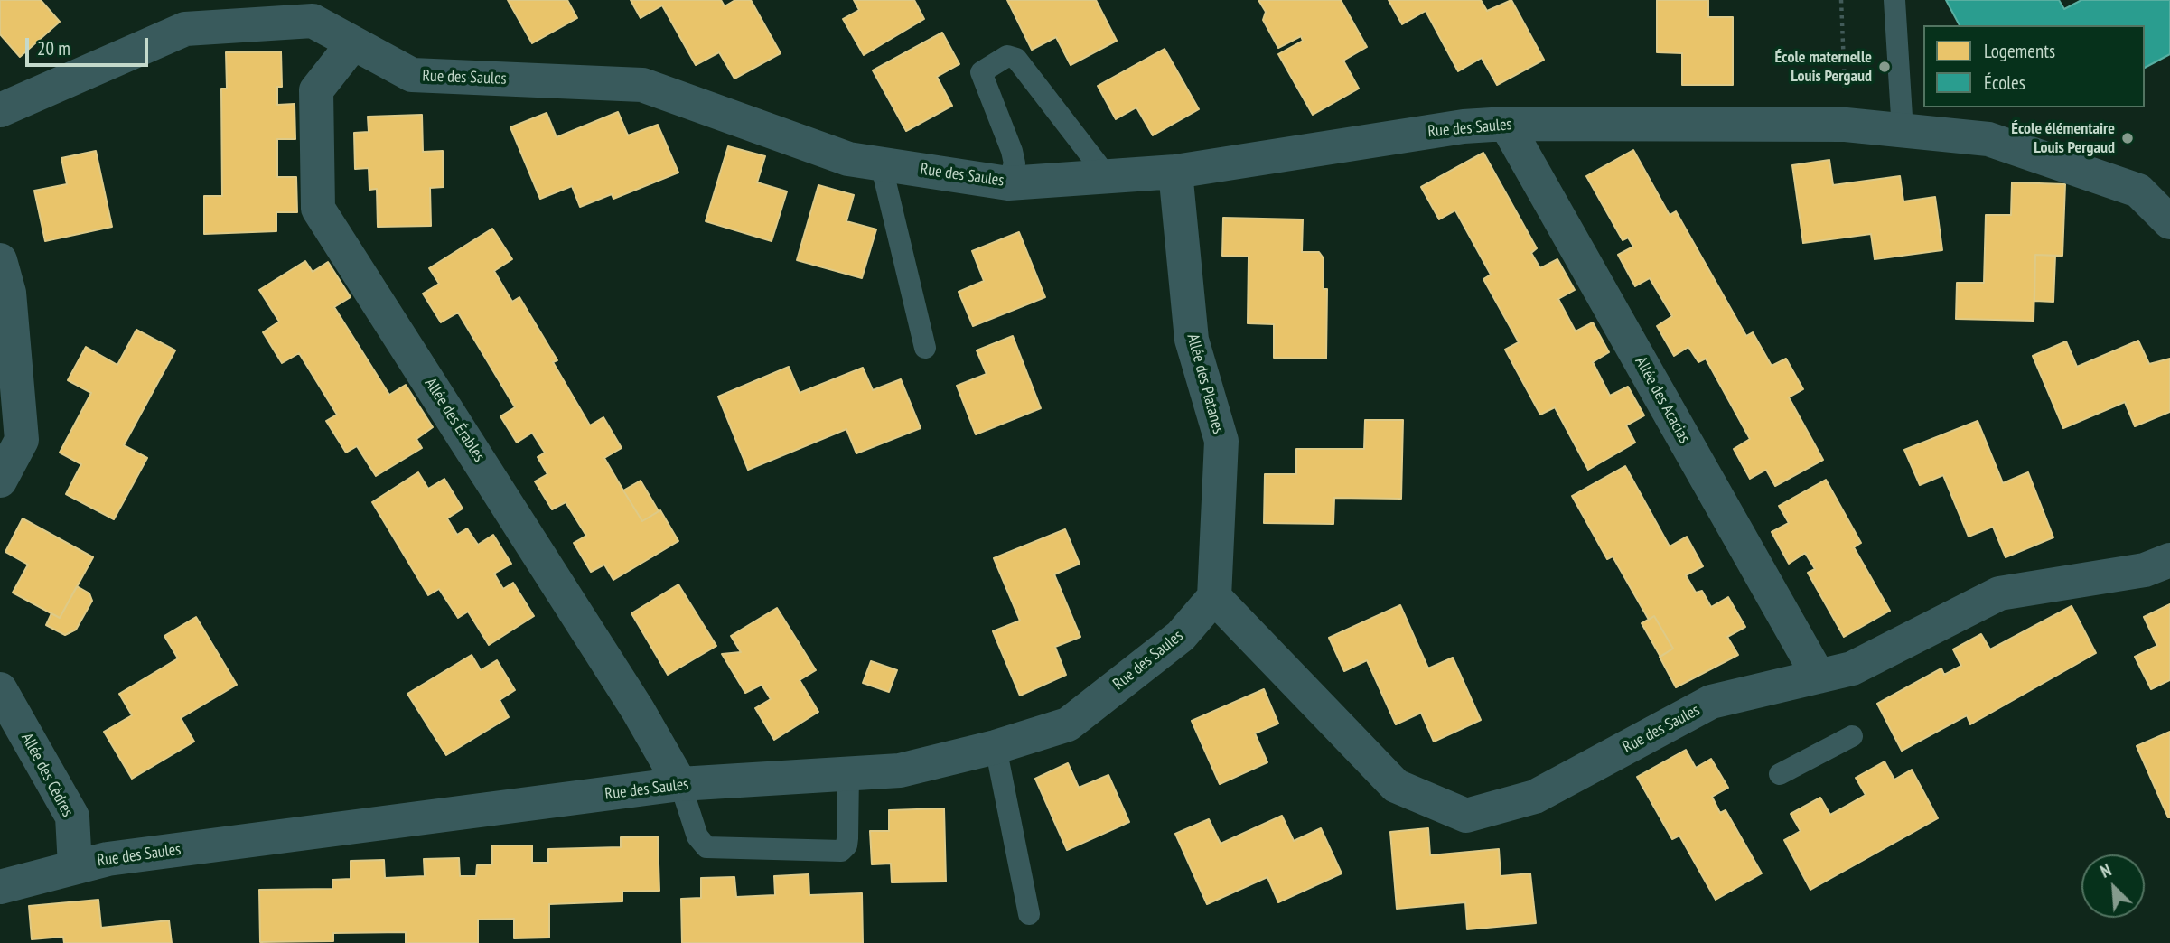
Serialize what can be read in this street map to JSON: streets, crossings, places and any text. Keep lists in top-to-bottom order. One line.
{"streets":{"street":["Rue des Saules","Allée des Platanes","Allée des Acacias","Allée des Érables","Allée des Cèdres"]},"crossings":[["Rue des Saules","Allée des Platanes"],["Rue des Saules","Allée des Acacias"],["Rue des Saules","Allée des Érables"],["Rue des Saules","Allée des Cèdres"]],"places":["École maternelle Louis Pergaud","École élémentaire Louis Pergaud"],"legend":["Logements","Écoles"],"scale_bar":"20 m","north":"top left"}
